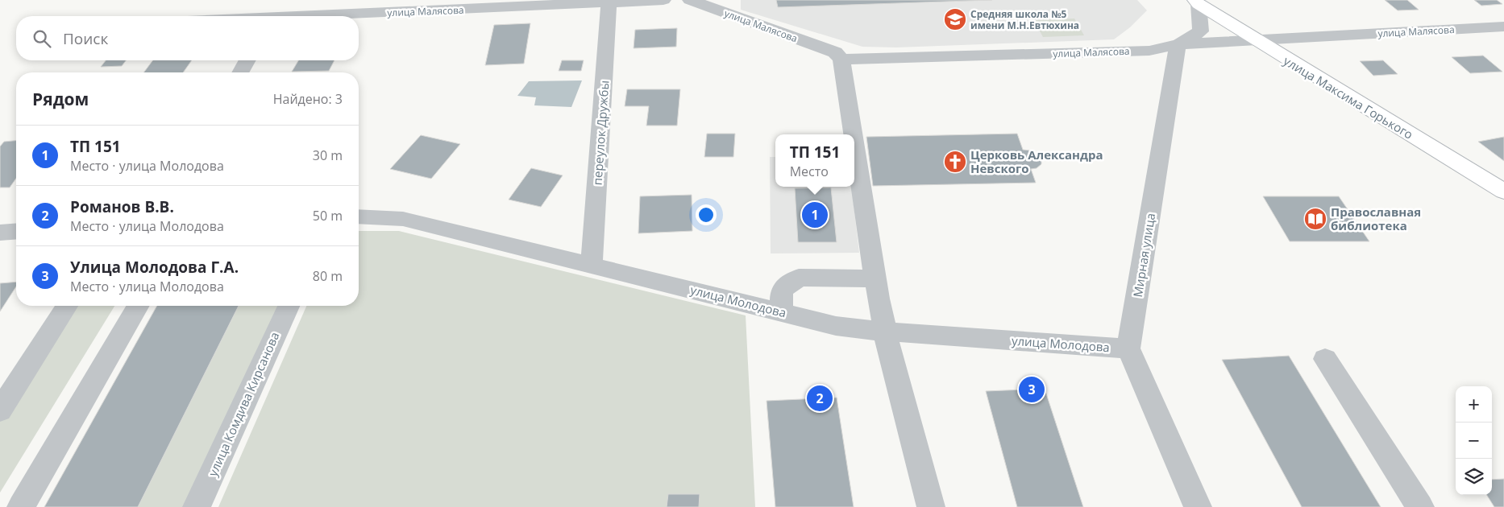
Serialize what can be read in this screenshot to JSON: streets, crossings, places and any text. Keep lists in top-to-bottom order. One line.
{"streets":{"main road":["улица Максима Горького"],"street":["улица Малясова","переулок Дружбы","Мирная улица","улица Молодова","улица Комдива Кирсанова"]},"crossings":[["улица Малясова","улица Максима Горького"],["улица Малясова","переулок Дружбы"],["улица Малясова","Мирная улица"],["переулок Дружбы","улица Молодова"],["Мирная улица","улица Молодова"]],"places":{"school or university":["Средняя школа №5 имени М.Н.Евтюхина"],"church":["Церковь Александра Невского"],"library":["Православная библиотека"]},"page":{"search":"Поиск","heading":["Рядом","Найдено: 3"],"list":[{"mark":"1","name":"ТП 151","note":"Место · улица Молодова","value":"30 m"},{"mark":"2","name":"Романов В.В.","note":"Место · улица Молодова","value":"50 m"},{"mark":"3","name":"Улица Молодова Г.А.","note":"Место · улица Молодова","value":"80 m"}],"popup":["ТП 151","Место"],"pins":["1","3","2"],"map_buttons":["+","−"]}}
